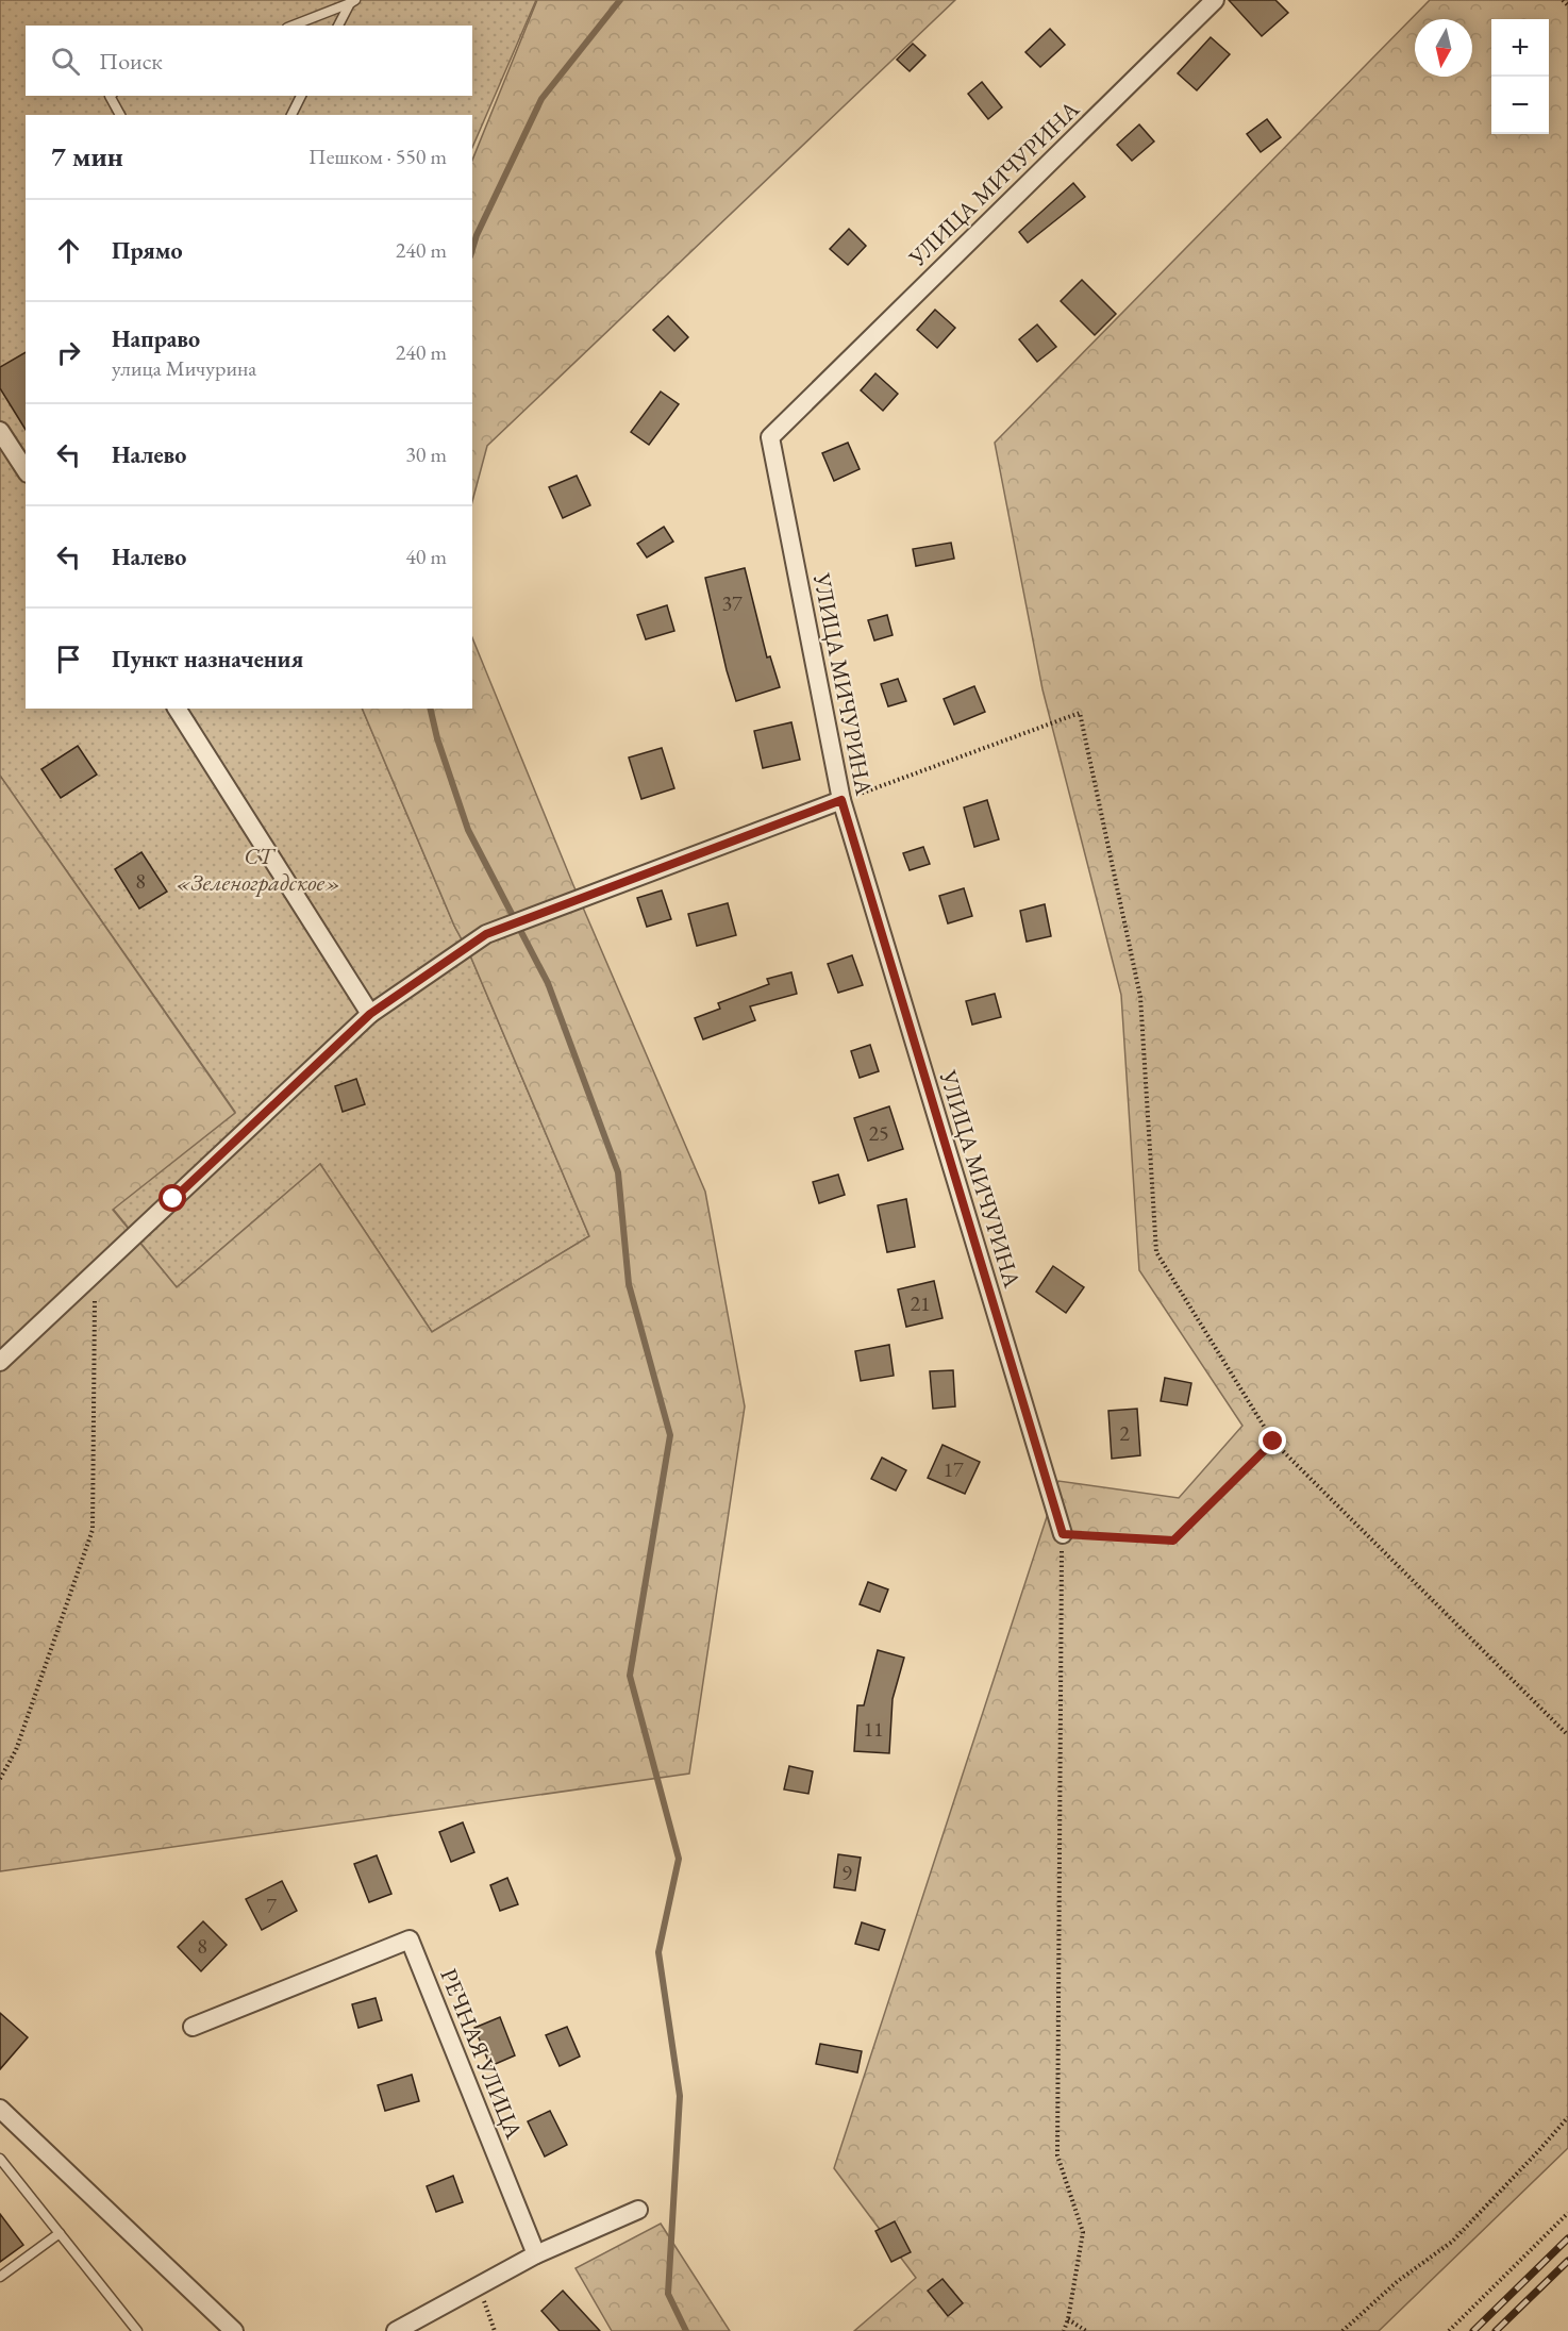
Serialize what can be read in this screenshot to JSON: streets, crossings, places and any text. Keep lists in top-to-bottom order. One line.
{"streets":{"street":["УЛИЦА МИЧУРИНА","РЕЧНАЯ УЛИЦА"]},"parks":["СТ «Зеленоградское»"],"house_numbers":["37","8","25","21","2","17","11","9","7","8"],"north":"bottom","page":{"map_buttons":["+","−"],"search":"Поиск","heading":["7 мин","Пешком · 550 m"],"list":[["Прямо","240 m"],["Направо","улица Мичурина","240 m"],["Налево","30 m"],["Налево","40 m"],"Пункт назначения"]}}
